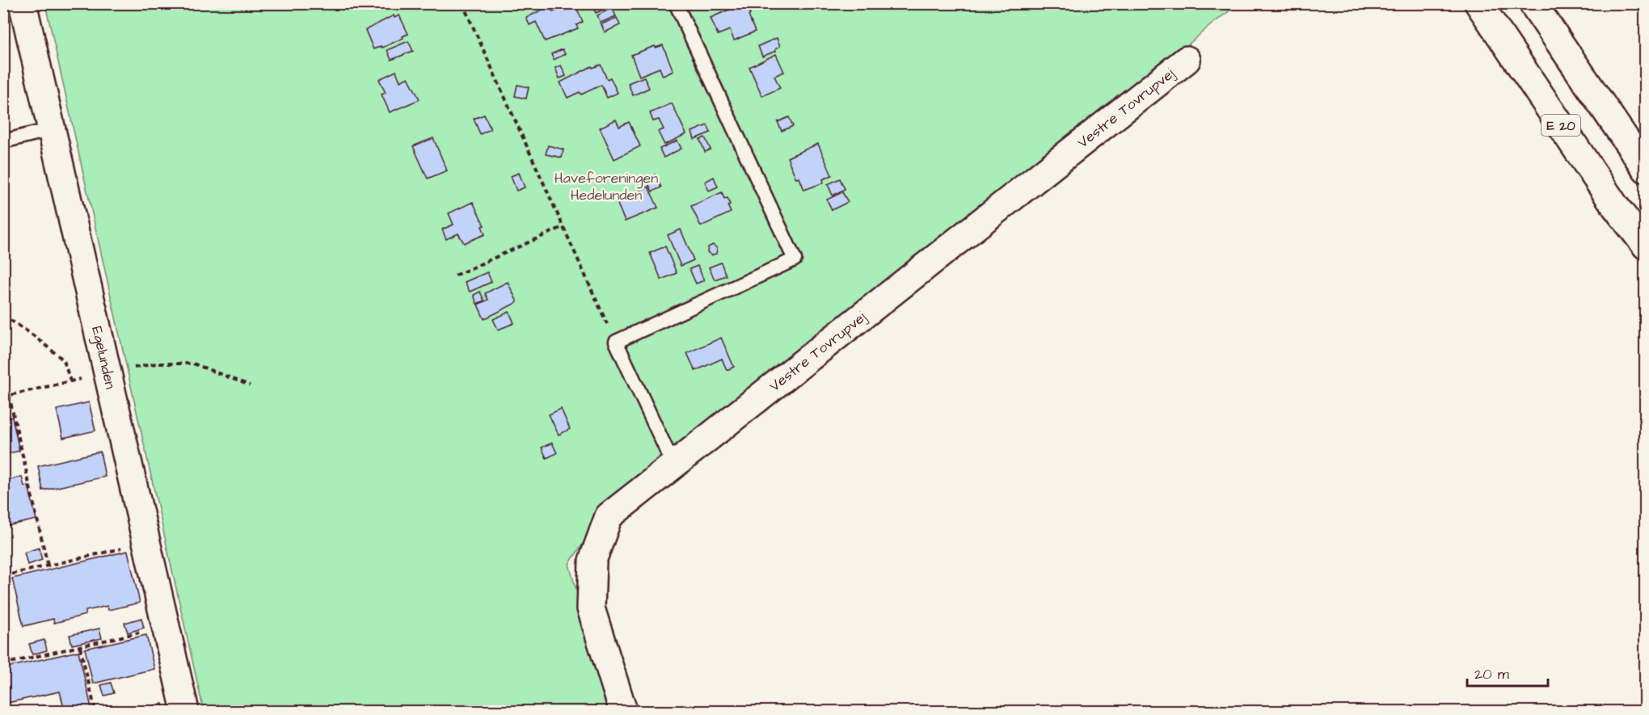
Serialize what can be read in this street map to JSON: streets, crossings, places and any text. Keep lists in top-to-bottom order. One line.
{"streets":{"main road":["Vestre Tovrupvej","E 20","Egelunden"]},"parks":["Haveforeningen Hedelunden"],"scale_bar":"20 m"}
